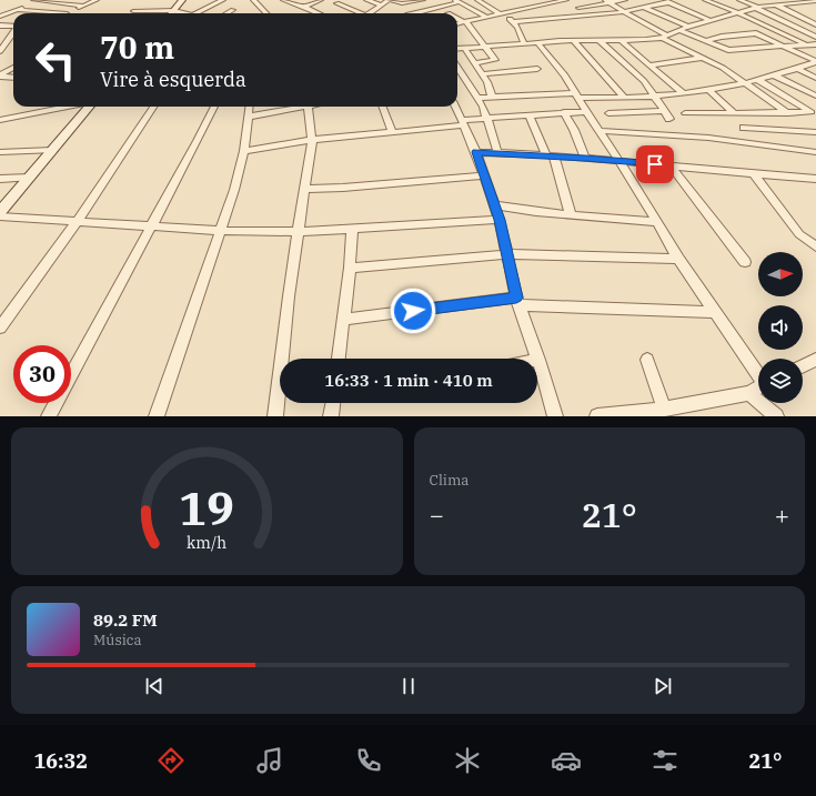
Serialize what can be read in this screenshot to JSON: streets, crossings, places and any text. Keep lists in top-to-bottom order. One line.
{"north":"right","page":{"turn":["70 m","Vire à esquerda"],"limit":"30","trip":"16:33 · 1 min · 410 m","tile":"Clima","heat":["−","21°","+"],"song":["89.2 FM","Música"],"tabs":["16:32","21°"],"gauge":["19","km/h"]}}
